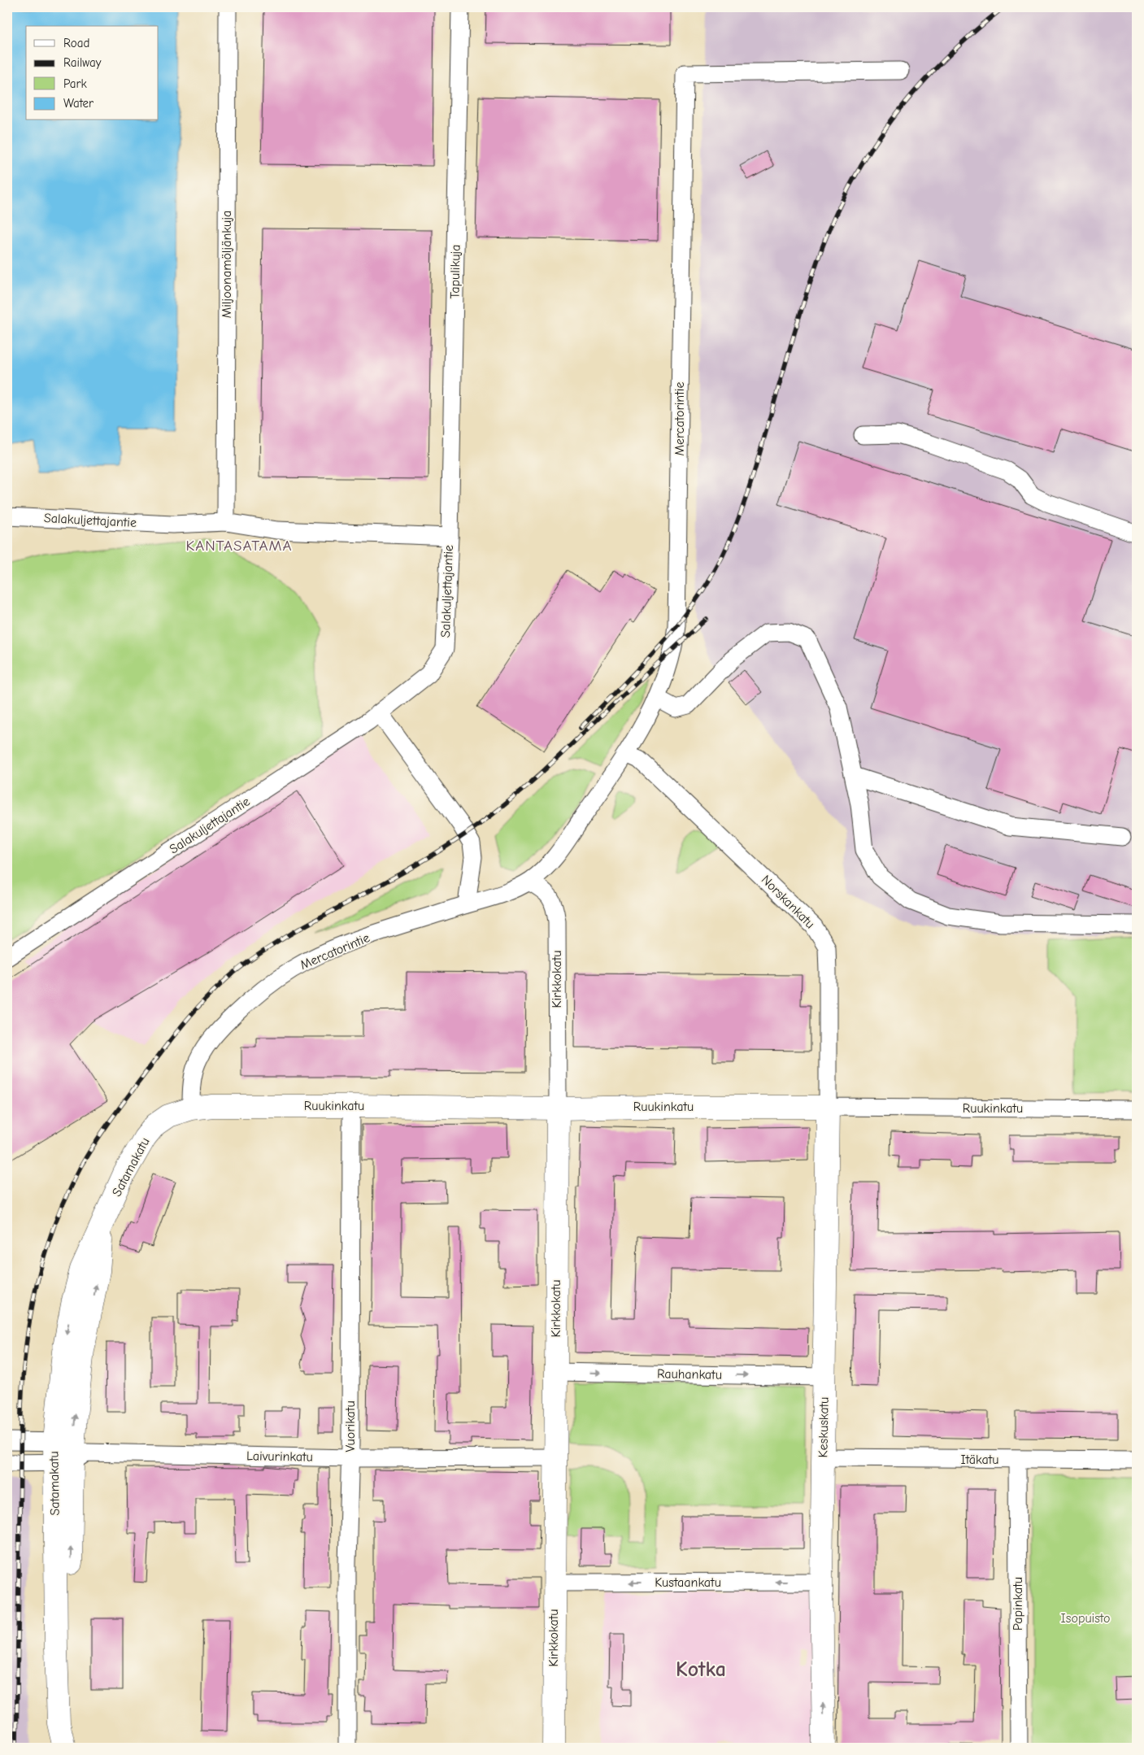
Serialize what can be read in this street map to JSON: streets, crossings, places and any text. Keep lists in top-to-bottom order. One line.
{"streets":{"main road":["Kirkkokatu","Ruukinkatu","Satamakatu","Keskuskatu"],"street":["Miljoonamöljänkuja","Tapulikuja","Mercatorintie","Salakuljettajantie","Norskankatu","Rauhankatu","Vuorikatu","Laivurinkatu","Itäkatu","Kustaankatu","Papinkatu"]},"crossings":[["Miljoonamöljänkuja","Salakuljettajantie"],["Tapulikuja","Salakuljettajantie"],["Mercatorintie","Norskankatu"],["Mercatorintie","Kirkkokatu"],["Mercatorintie","Ruukinkatu"],["Mercatorintie","Satamakatu"],["Norskankatu","Ruukinkatu"],["Norskankatu","Keskuskatu"],["Kirkkokatu","Ruukinkatu"],["Kirkkokatu","Rauhankatu"],["Kirkkokatu","Laivurinkatu"],["Kirkkokatu","Kustaankatu"],["Ruukinkatu","Satamakatu"],["Ruukinkatu","Vuorikatu"],["Ruukinkatu","Keskuskatu"],["Satamakatu","Laivurinkatu"],["Rauhankatu","Keskuskatu"],["Vuorikatu","Laivurinkatu"],["Keskuskatu","Itäkatu"],["Keskuskatu","Kustaankatu"],["Itäkatu","Papinkatu"]],"one_way":["Rauhankatu","Kustaankatu"],"districts":["KANTASATAMA","Kotka"],"parks":["Isopuisto"],"legend":["Road","Railway","Park","Water"]}
